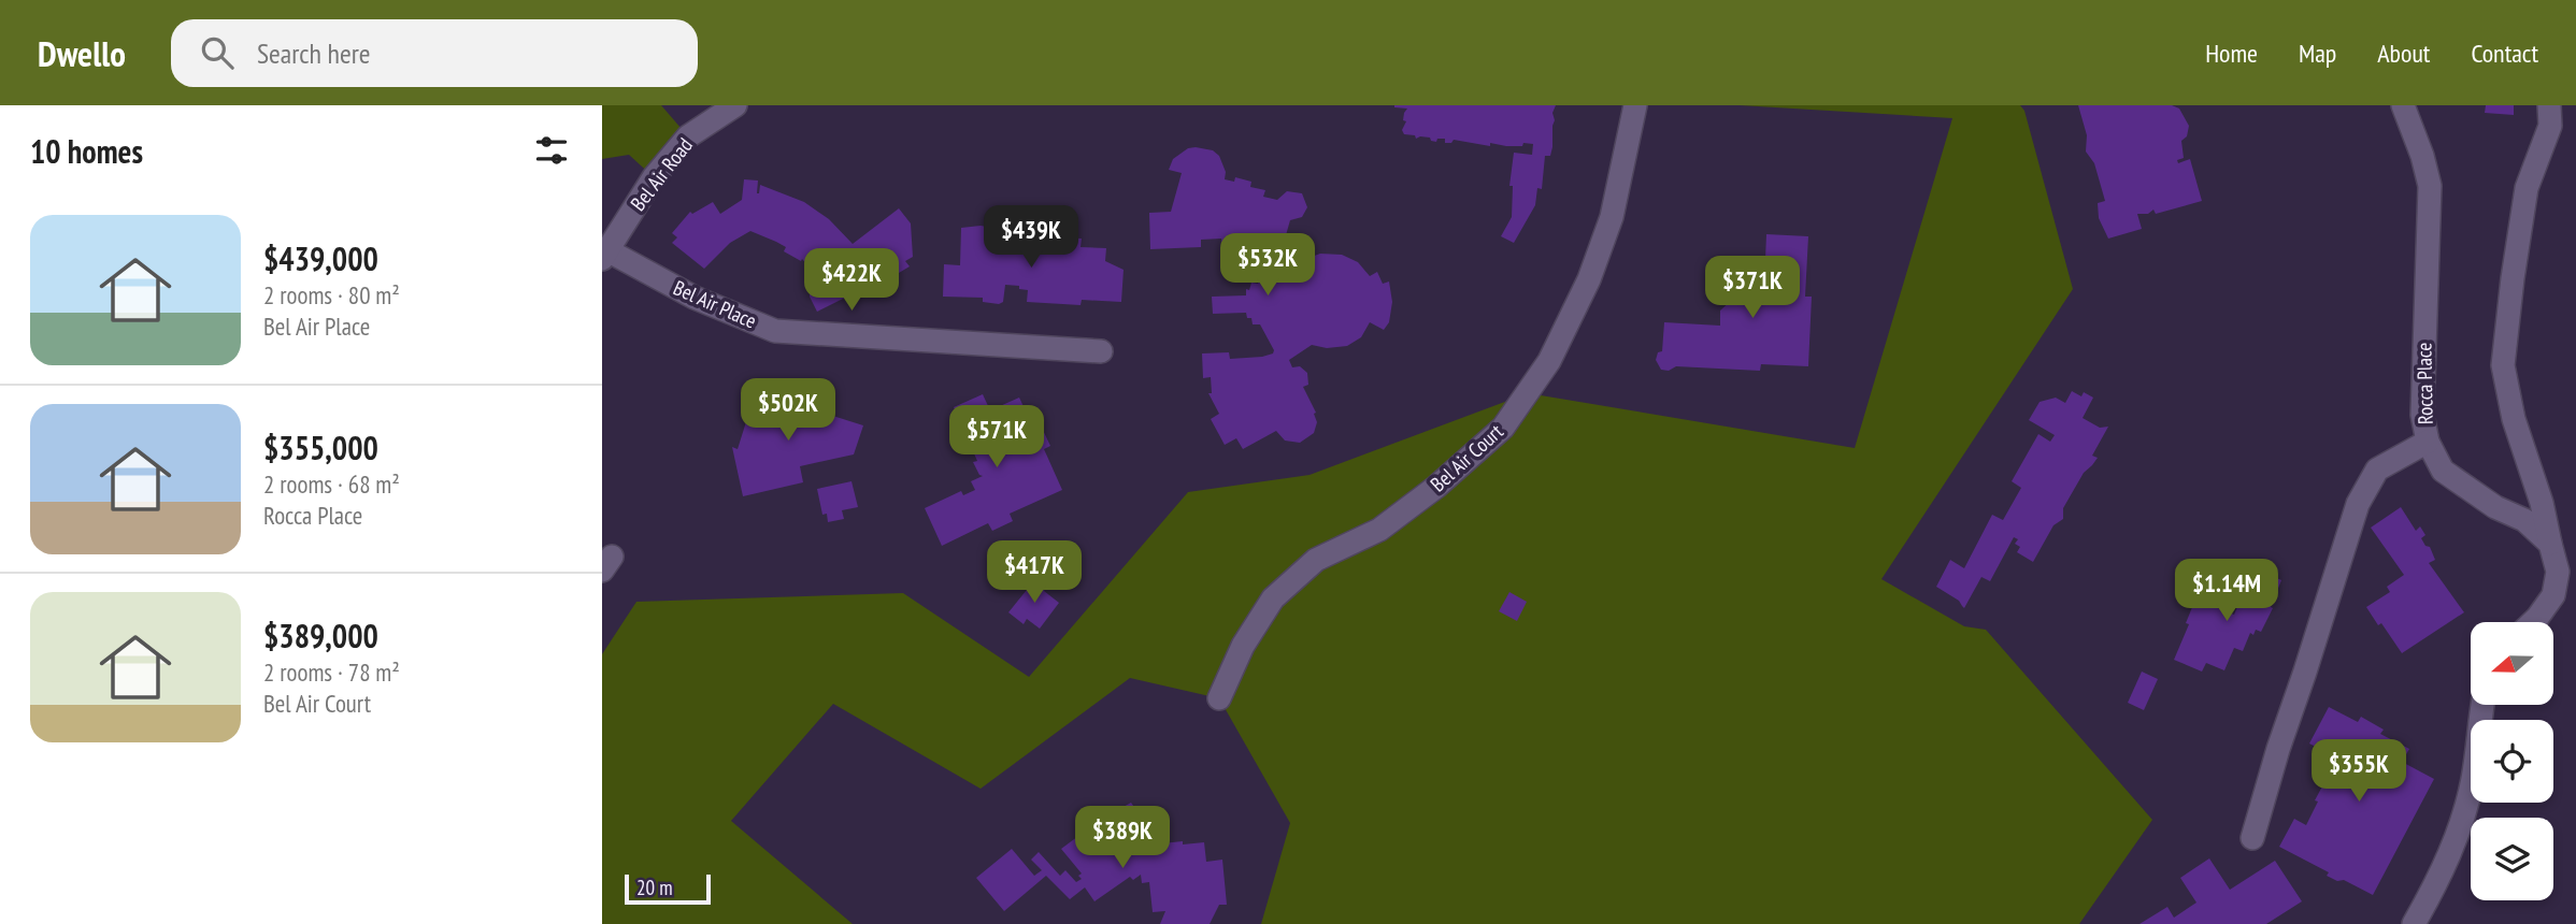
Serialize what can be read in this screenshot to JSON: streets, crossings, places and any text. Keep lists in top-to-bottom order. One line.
{"streets":{"street":["Bel Air Road","Bel Air Place","Rocca Place","Bel Air Court"]},"crossings":[["Bel Air Road","Bel Air Place"]],"scale_bar":"20 m","north":"left","page":{"header":"Dwello","search":"Search here","nav":["Home","Map","About","Contact"],"heading":"10 homes","list":[{"name":"$439,000","note":"2 rooms · 80 m² · Bel Air Place"},{"name":"$355,000","note":"2 rooms · 68 m² · Rocca Place"},{"name":"$389,000","note":"2 rooms · 78 m² · Bel Air Court"}],"price":["$439K","$532K","$422K","$371K","$502K","$571K","$417K","$1.14M","$355K","$389K"],"scale":"20 m"}}
